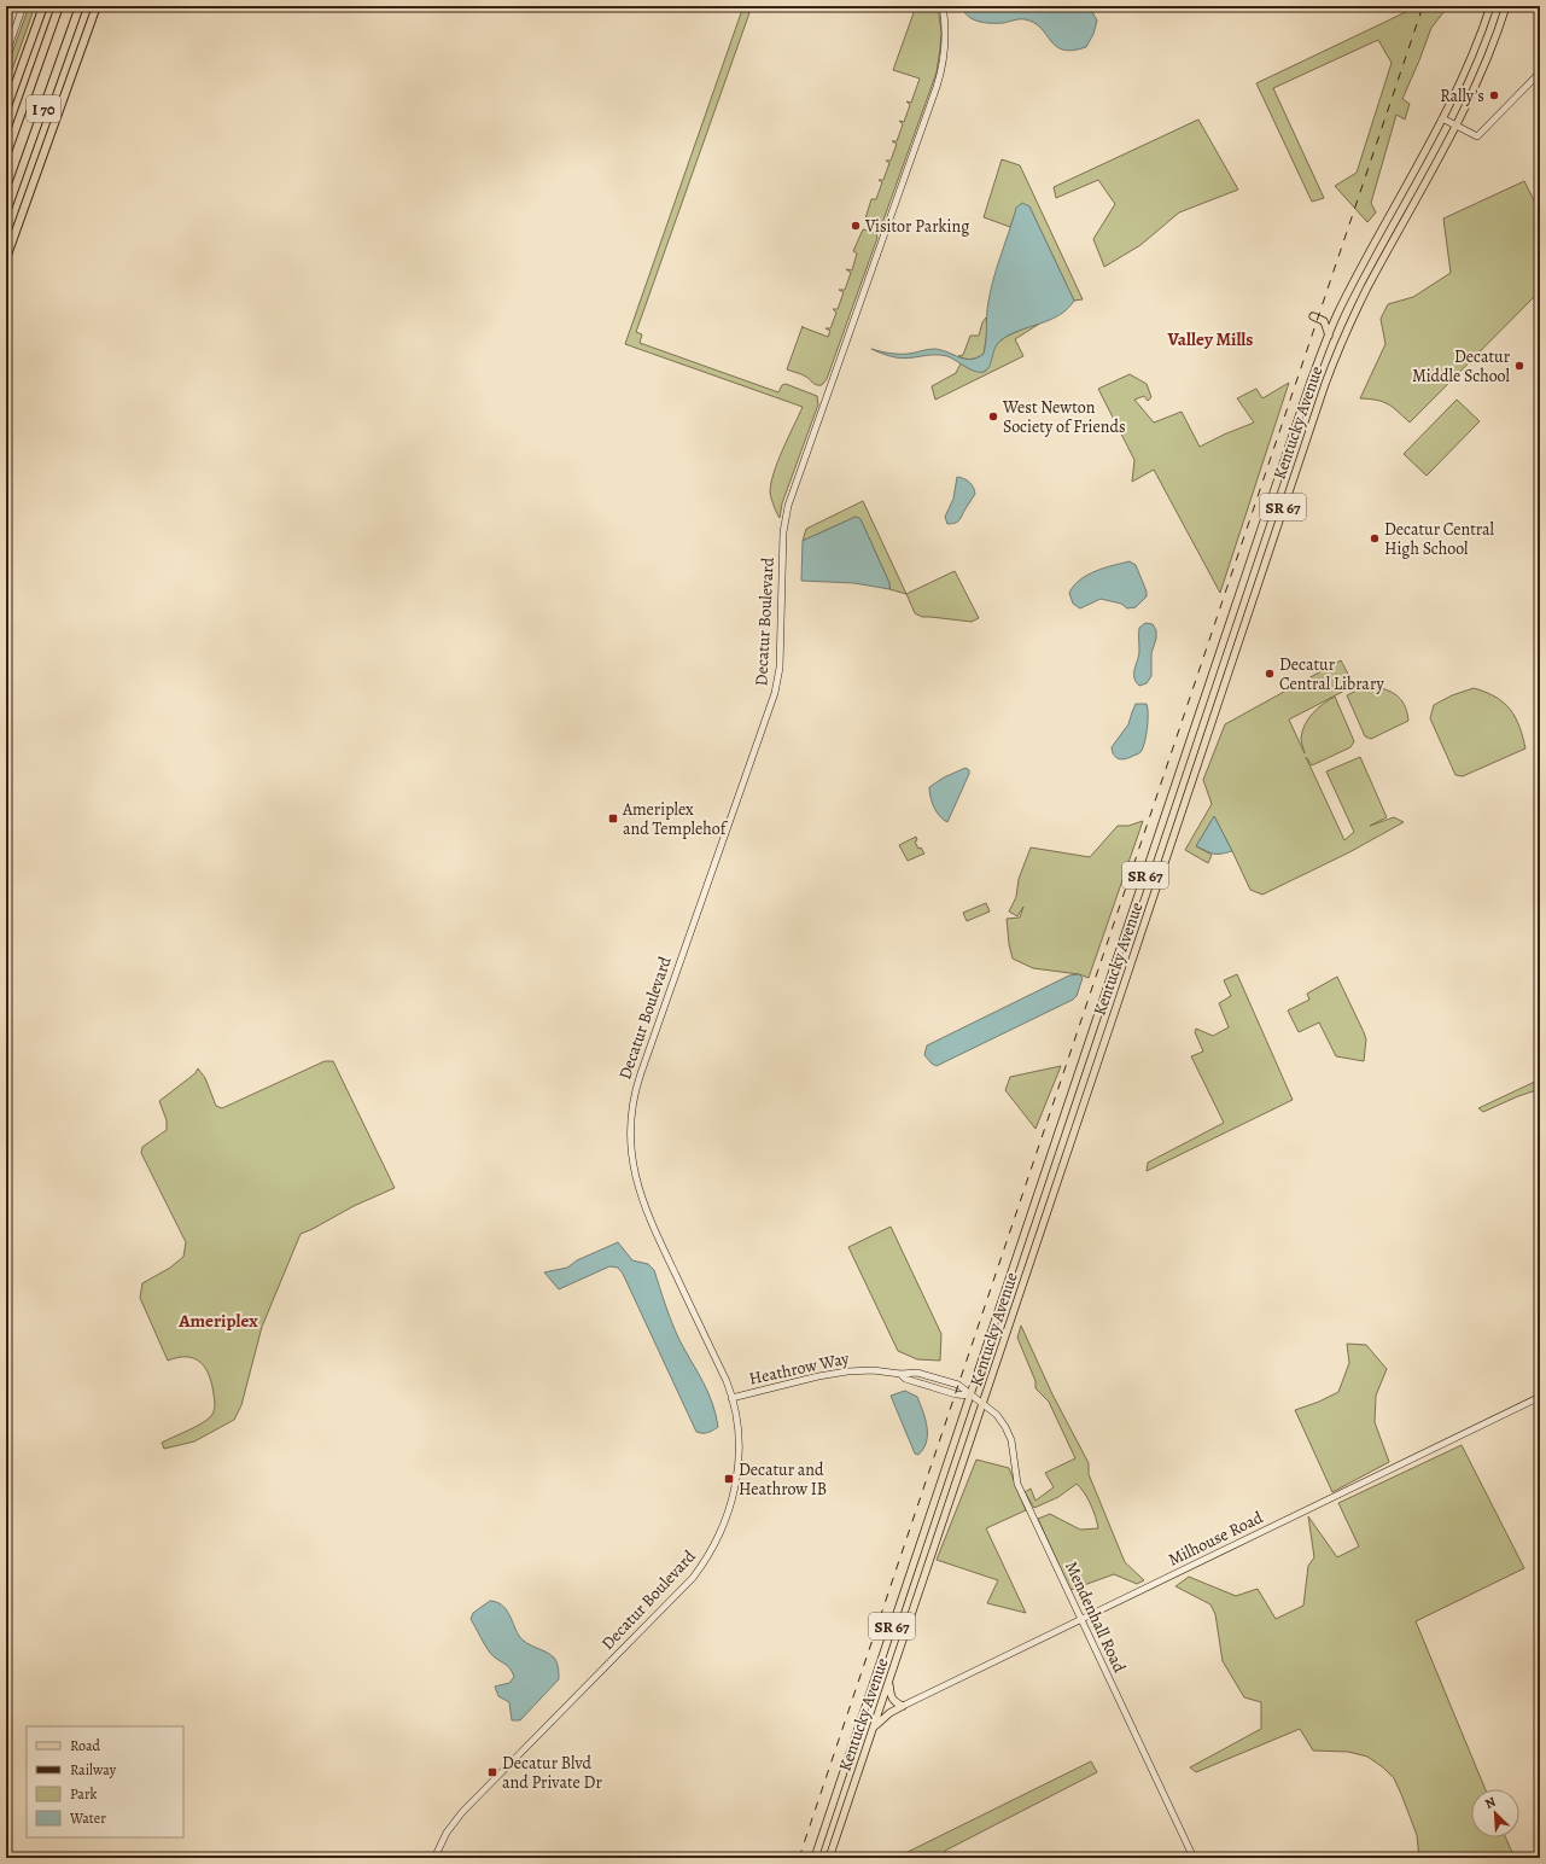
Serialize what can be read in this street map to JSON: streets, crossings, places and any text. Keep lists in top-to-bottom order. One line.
{"streets":{"highway":["I 70"],"main road":["Kentucky Avenue","SR 67"],"street":["Decatur Boulevard","Heathrow Way","Milhouse Road","Mendenhall Road"]},"crossings":[["Kentucky Avenue","Heathrow Way"],["Kentucky Avenue","Mendenhall Road"],["Decatur Boulevard","Heathrow Way"],["Heathrow Way","Mendenhall Road"],["Milhouse Road","Mendenhall Road"]],"districts":["Valley Mills","Ameriplex"],"places":{"other":["Rally's","Visitor Parking","Decatur Middle School","West Newton Society of Friends","Decatur Central High School","Decatur Central Library"],"transit":["Ameriplex and Templehof","Decatur and Heathrow IB","Decatur Blvd and Private Dr"]},"legend":["Road","Railway","Park","Water"],"north":"top left"}
